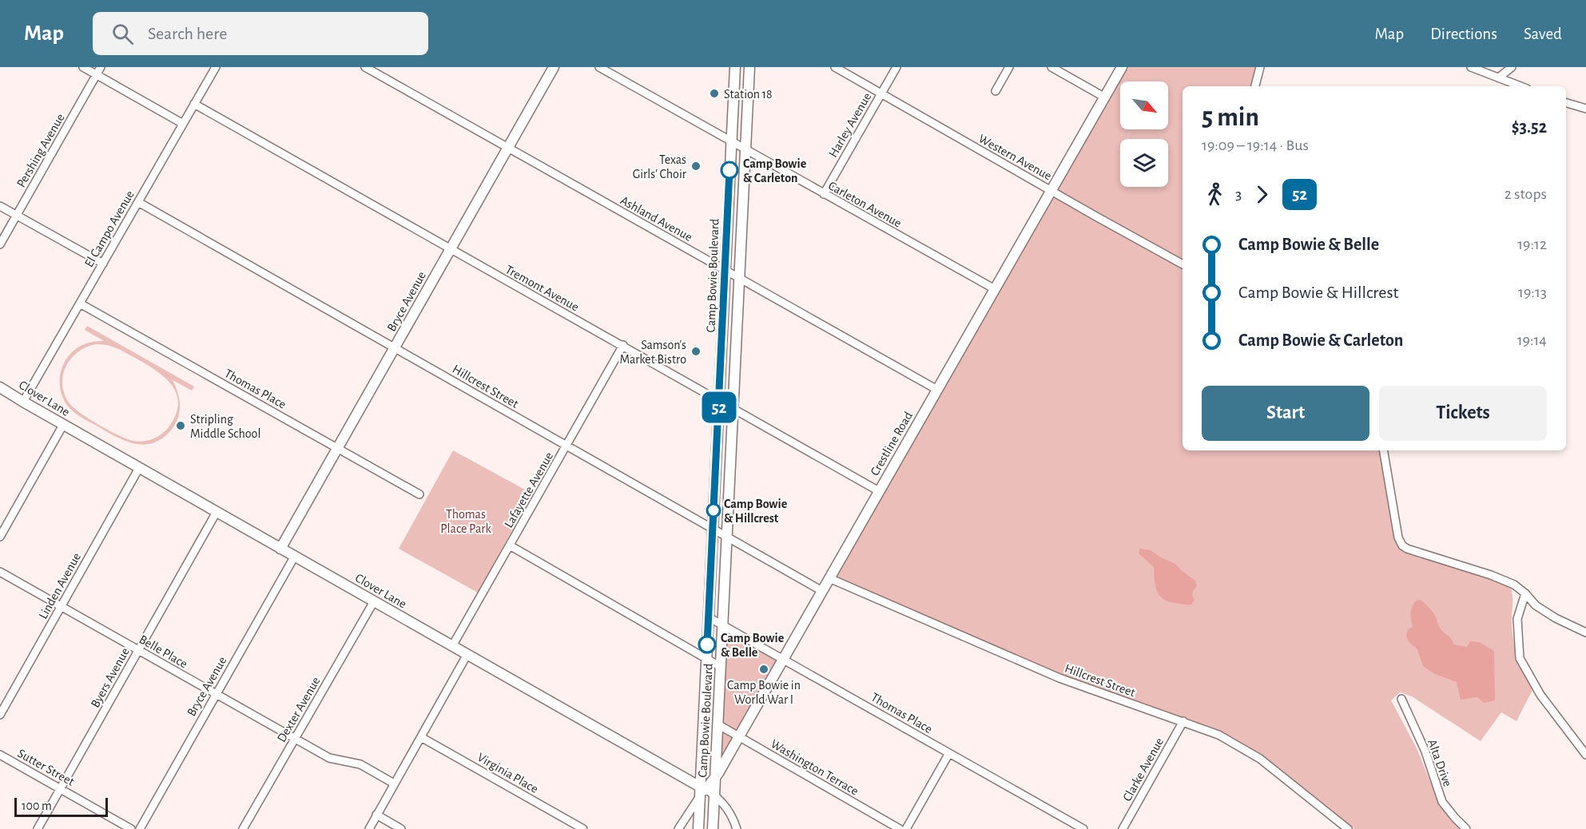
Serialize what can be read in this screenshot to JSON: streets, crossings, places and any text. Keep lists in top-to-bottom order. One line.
{"streets":{"street":["Harley Avenue","Pershing Avenue","Western Avenue","Carleton Avenue","Ashland Avenue","El Campo Avenue","Camp Bowie Boulevard","Tremont Avenue","Bryce Avenue","Hillcrest Street","Thomas Place","Clover Lane","Crestline Road","Lafayette Avenue","Linden Avenue","Belle Place","Byers Avenue","Dexter Avenue","Alta Drive","Sutter Street","Washington Terrace","Clarke Avenue","Virginia Place"]},"crossings":[["Harley Avenue","Western Avenue"],["Harley Avenue","Carleton Avenue"],["Western Avenue","Crestline Road"],["Carleton Avenue","Camp Bowie Boulevard"],["Carleton Avenue","Crestline Road"],["Ashland Avenue","Camp Bowie Boulevard"],["Ashland Avenue","Bryce Avenue"],["Ashland Avenue","Crestline Road"],["El Campo Avenue","Tremont Avenue"],["El Campo Avenue","Hillcrest Street"],["El Campo Avenue","Thomas Place"],["El Campo Avenue","Clover Lane"],["Camp Bowie Boulevard","Tremont Avenue"],["Camp Bowie Boulevard","Hillcrest Street"],["Camp Bowie Boulevard","Thomas Place"],["Camp Bowie Boulevard","Clover Lane"],["Camp Bowie Boulevard","Crestline Road"],["Camp Bowie Boulevard","Washington Terrace"],["Tremont Avenue","Bryce Avenue"],["Tremont Avenue","Crestline Road"],["Tremont Avenue","Lafayette Avenue"],["Bryce Avenue","Hillcrest Street"],["Bryce Avenue","Thomas Place"],["Bryce Avenue","Clover Lane"],["Bryce Avenue","Belle Place"],["Hillcrest Street","Crestline Road"],["Hillcrest Street","Lafayette Avenue"],["Hillcrest Street","Clarke Avenue"],["Thomas Place","Crestline Road"],["Clover Lane","Crestline Road"],["Clover Lane","Lafayette Avenue"],["Clover Lane","Linden Avenue"],["Clover Lane","Byers Avenue"],["Clover Lane","Dexter Avenue"],["Crestline Road","Washington Terrace"],["Linden Avenue","Belle Place"],["Belle Place","Byers Avenue"],["Belle Place","Dexter Avenue"],["Byers Avenue","Sutter Street"]],"parks":["Thomas Place Park"],"places":["Station 18","Texas Girls' Choir","Camp Bowie & Carleton","Samson's Market Bistro","Stripling Middle School","Camp Bowie & Hillcrest","Camp Bowie & Belle","Camp Bowie in World War I"],"lines":["bus line 52"],"scale_bar":"100 m","north":"bottom right","page":{"header":"Map","search":"Search here","nav":["Map","Directions","Saved"],"on_map":"52","heading":["5 min","19:09 – 19:14 · Bus","$3.52"],"legs":["3","52","2 stops"],"list":[{"name":"Camp Bowie & Belle","value":"19:12"},{"name":"Camp Bowie & Hillcrest","value":"19:13"},{"name":"Camp Bowie & Carleton","value":"19:14"}],"buttons":["Start","Tickets"],"scale":"100 m"}}
